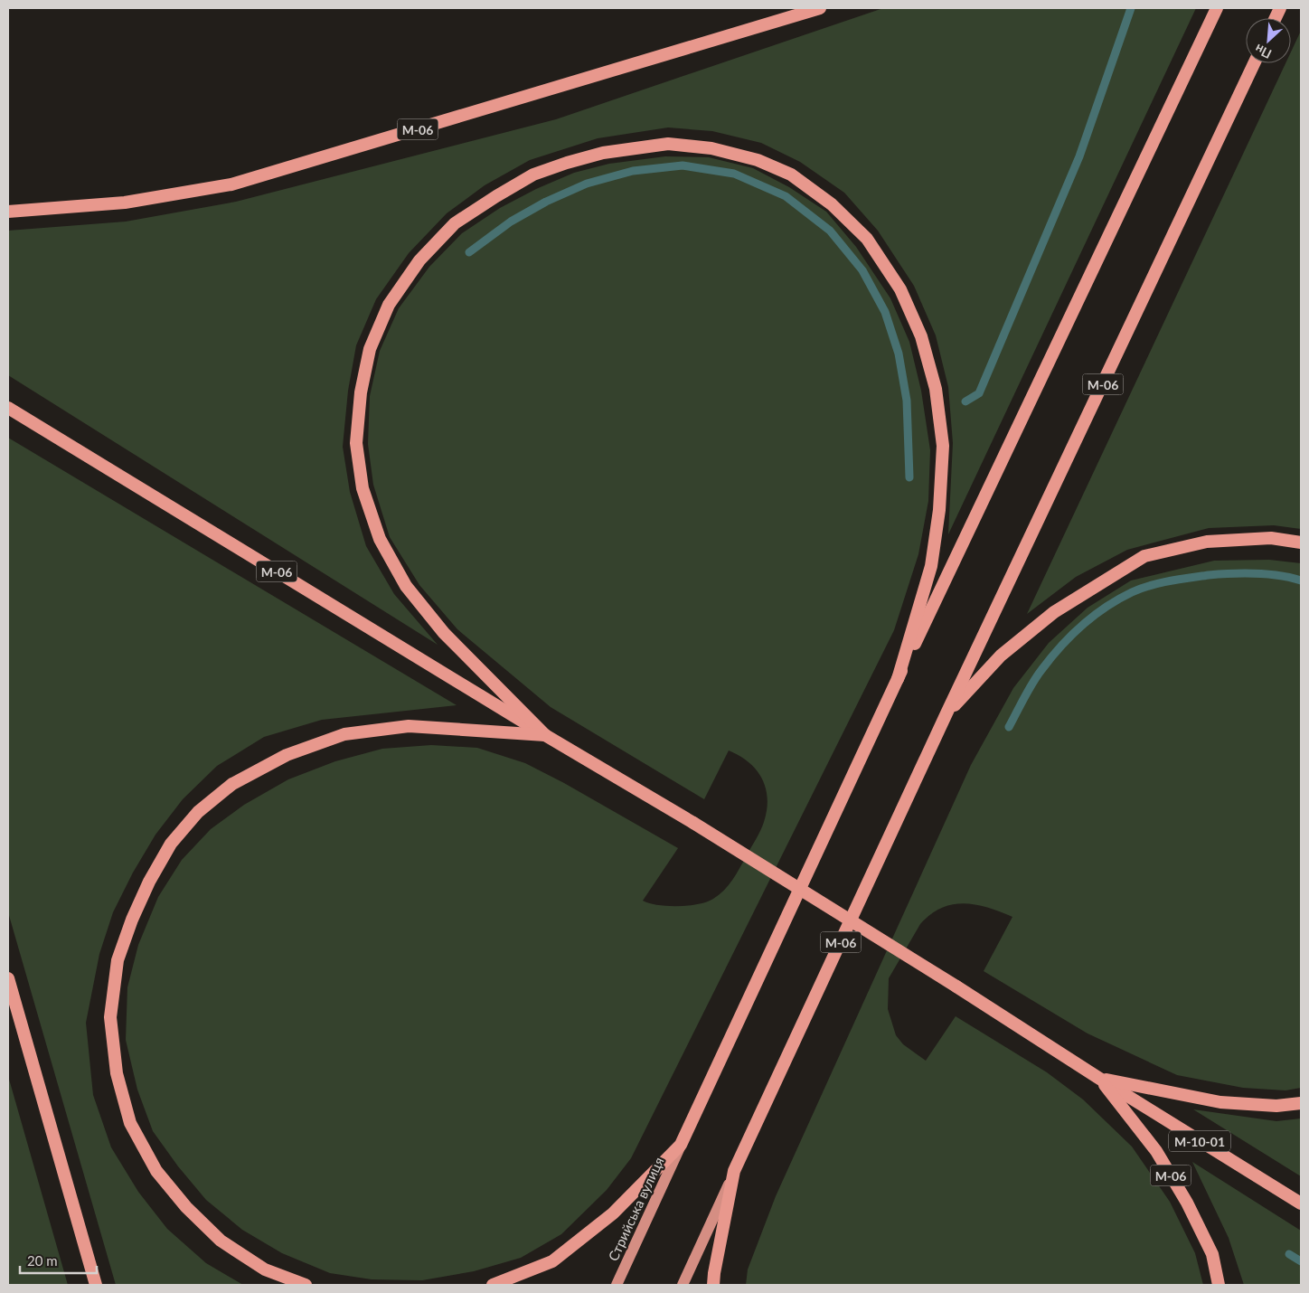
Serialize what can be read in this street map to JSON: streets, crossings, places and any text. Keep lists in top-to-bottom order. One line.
{"streets":{"highway":["М-06","М-10-01"],"main road":["Стрийська вулиця"]},"crossings":[["М-06","М-10-01"]],"scale_bar":"20 m","north":"bottom left"}
